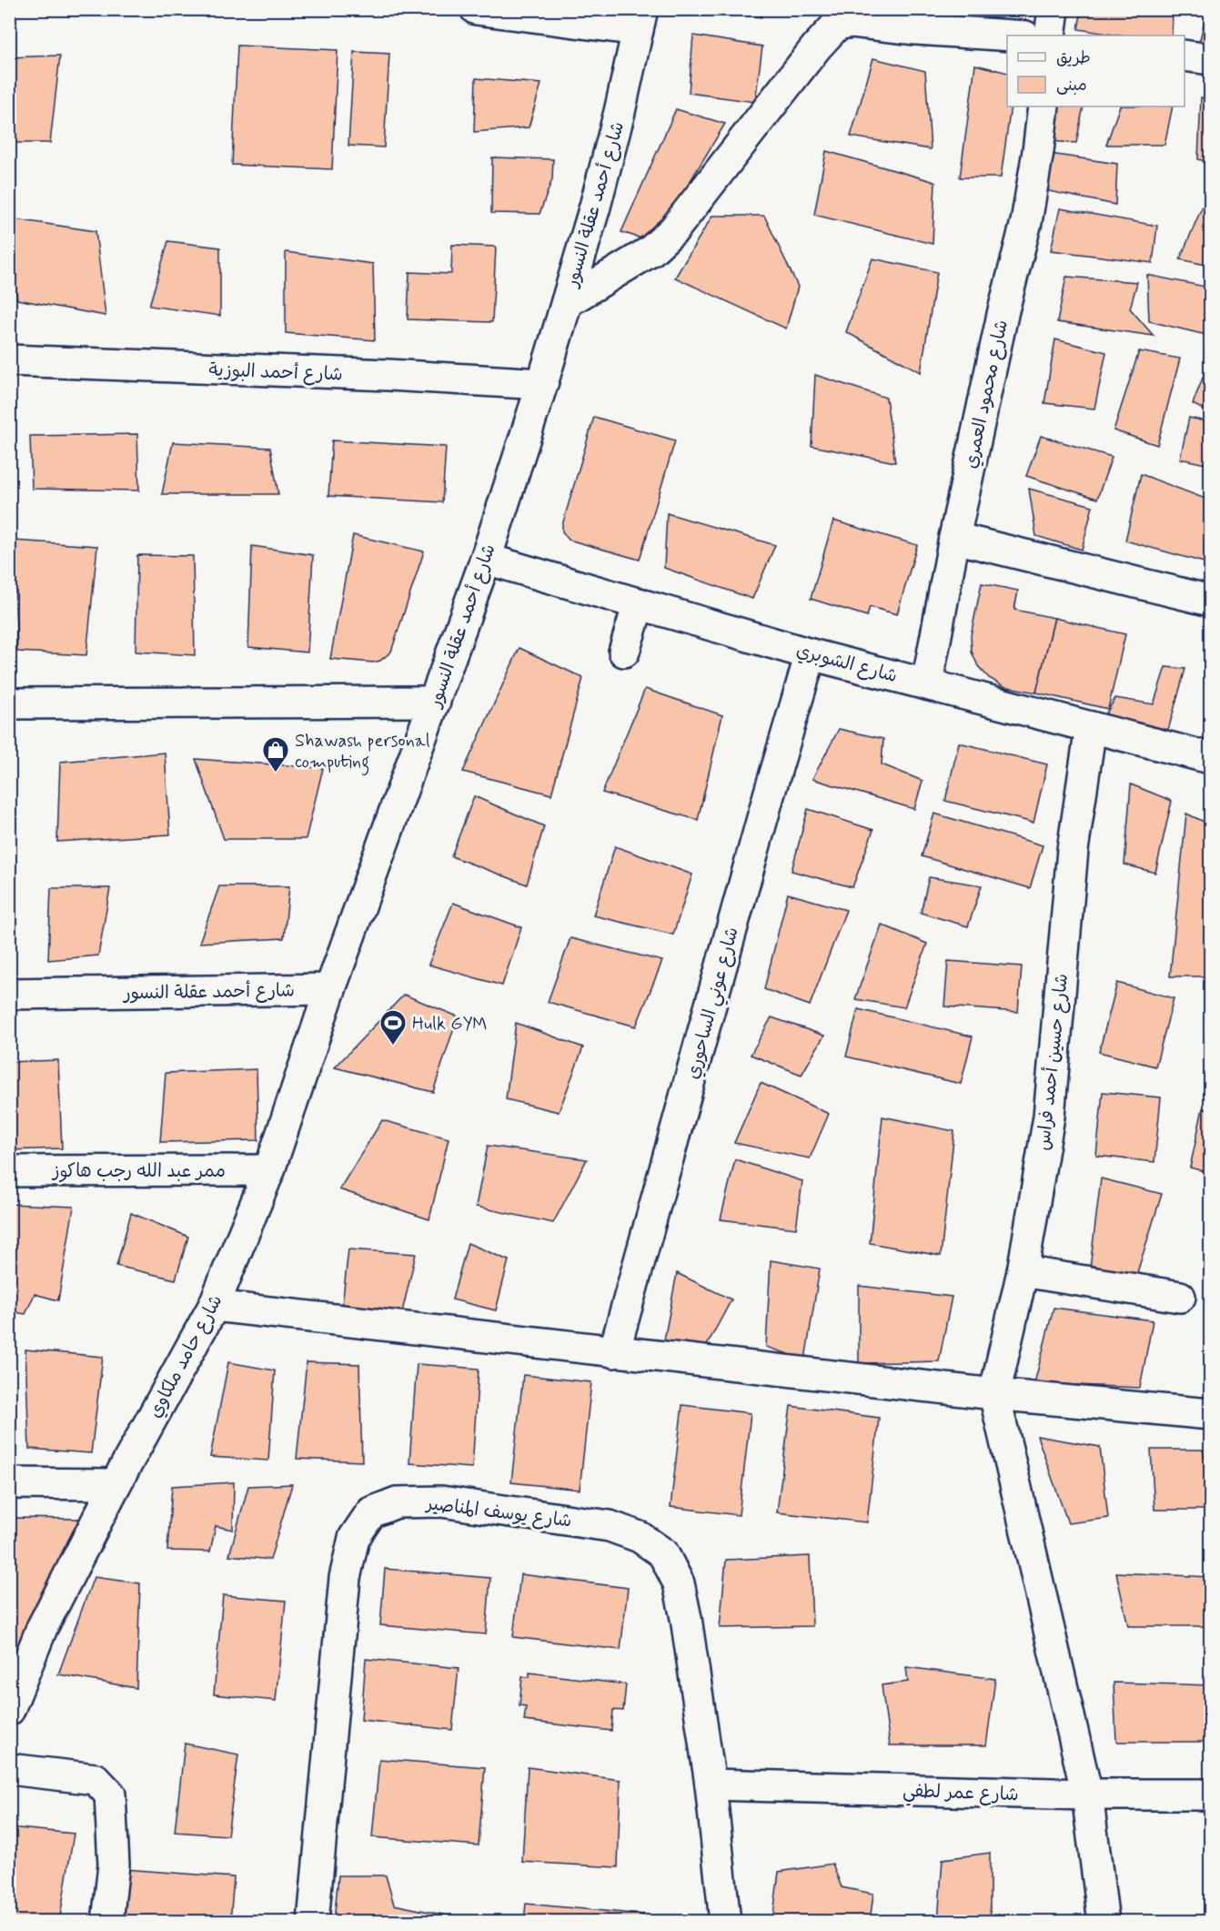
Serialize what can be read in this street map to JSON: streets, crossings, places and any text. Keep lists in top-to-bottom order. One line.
{"streets":{"street":["شارع أحمد عقلة النسور","شارع أحمد البوزية","شارع محمود العمري","شارع الشوبري","شارع عوني الساحوري","شارع حسين أحمد فراس","ممر عبد الله رجب هاكوز","شارع حامد ملكاوي","شارع يوسف المناصير","شارع عمر لطفي"]},"crossings":[["شارع أحمد عقلة النسور","شارع أحمد البوزية"],["شارع أحمد عقلة النسور","شارع الشوبري"],["شارع أحمد عقلة النسور","شارع حامد ملكاوي"],["شارع محمود العمري","شارع الشوبري"],["شارع الشوبري","شارع عوني الساحوري"],["شارع الشوبري","شارع حسين أحمد فراس"],["ممر عبد الله رجب هاكوز","شارع حامد ملكاوي"],["شارع يوسف المناصير","شارع عمر لطفي"]],"places":{"shop":["Shawash personal computing"],"sports":["Hulk GYM"]},"legend":["طريق","مبنى"]}
